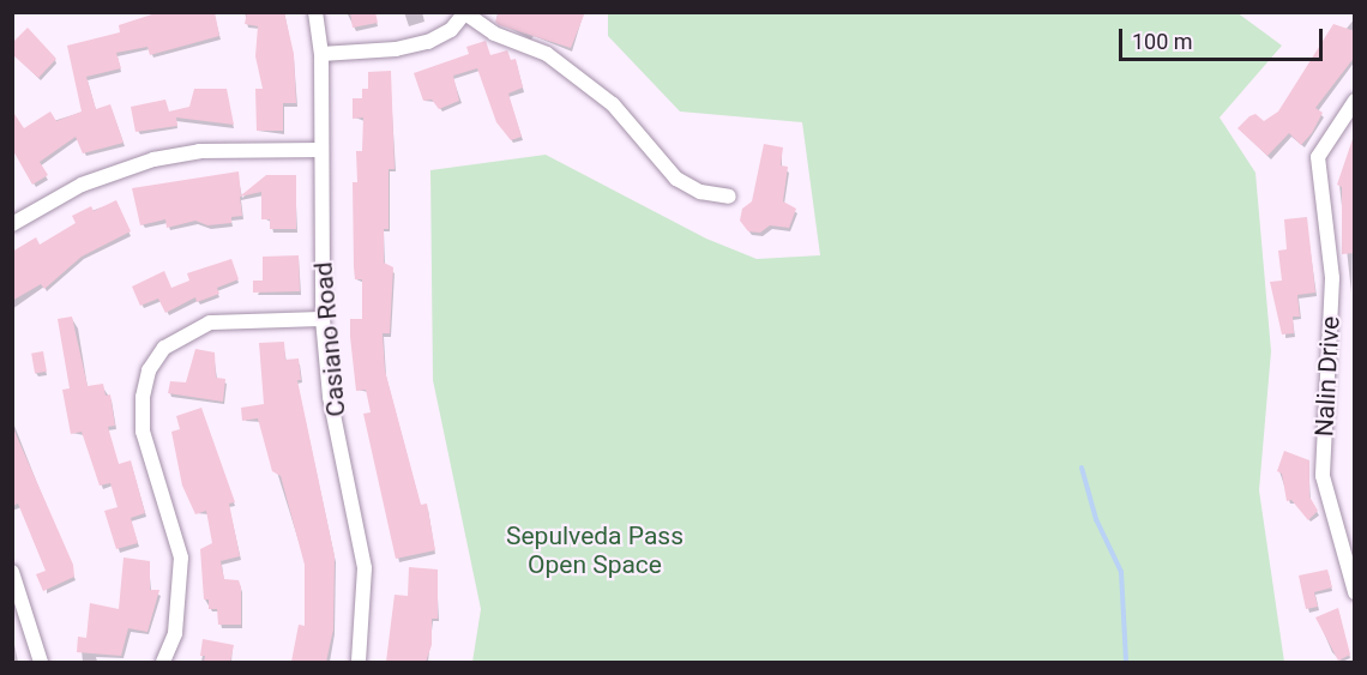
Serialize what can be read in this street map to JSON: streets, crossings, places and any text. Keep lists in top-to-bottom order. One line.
{"streets":{"street":["Casiano Road","Nalin Drive"]},"parks":["Sepulveda Pass Open Space"],"scale_bar":"100 m"}
